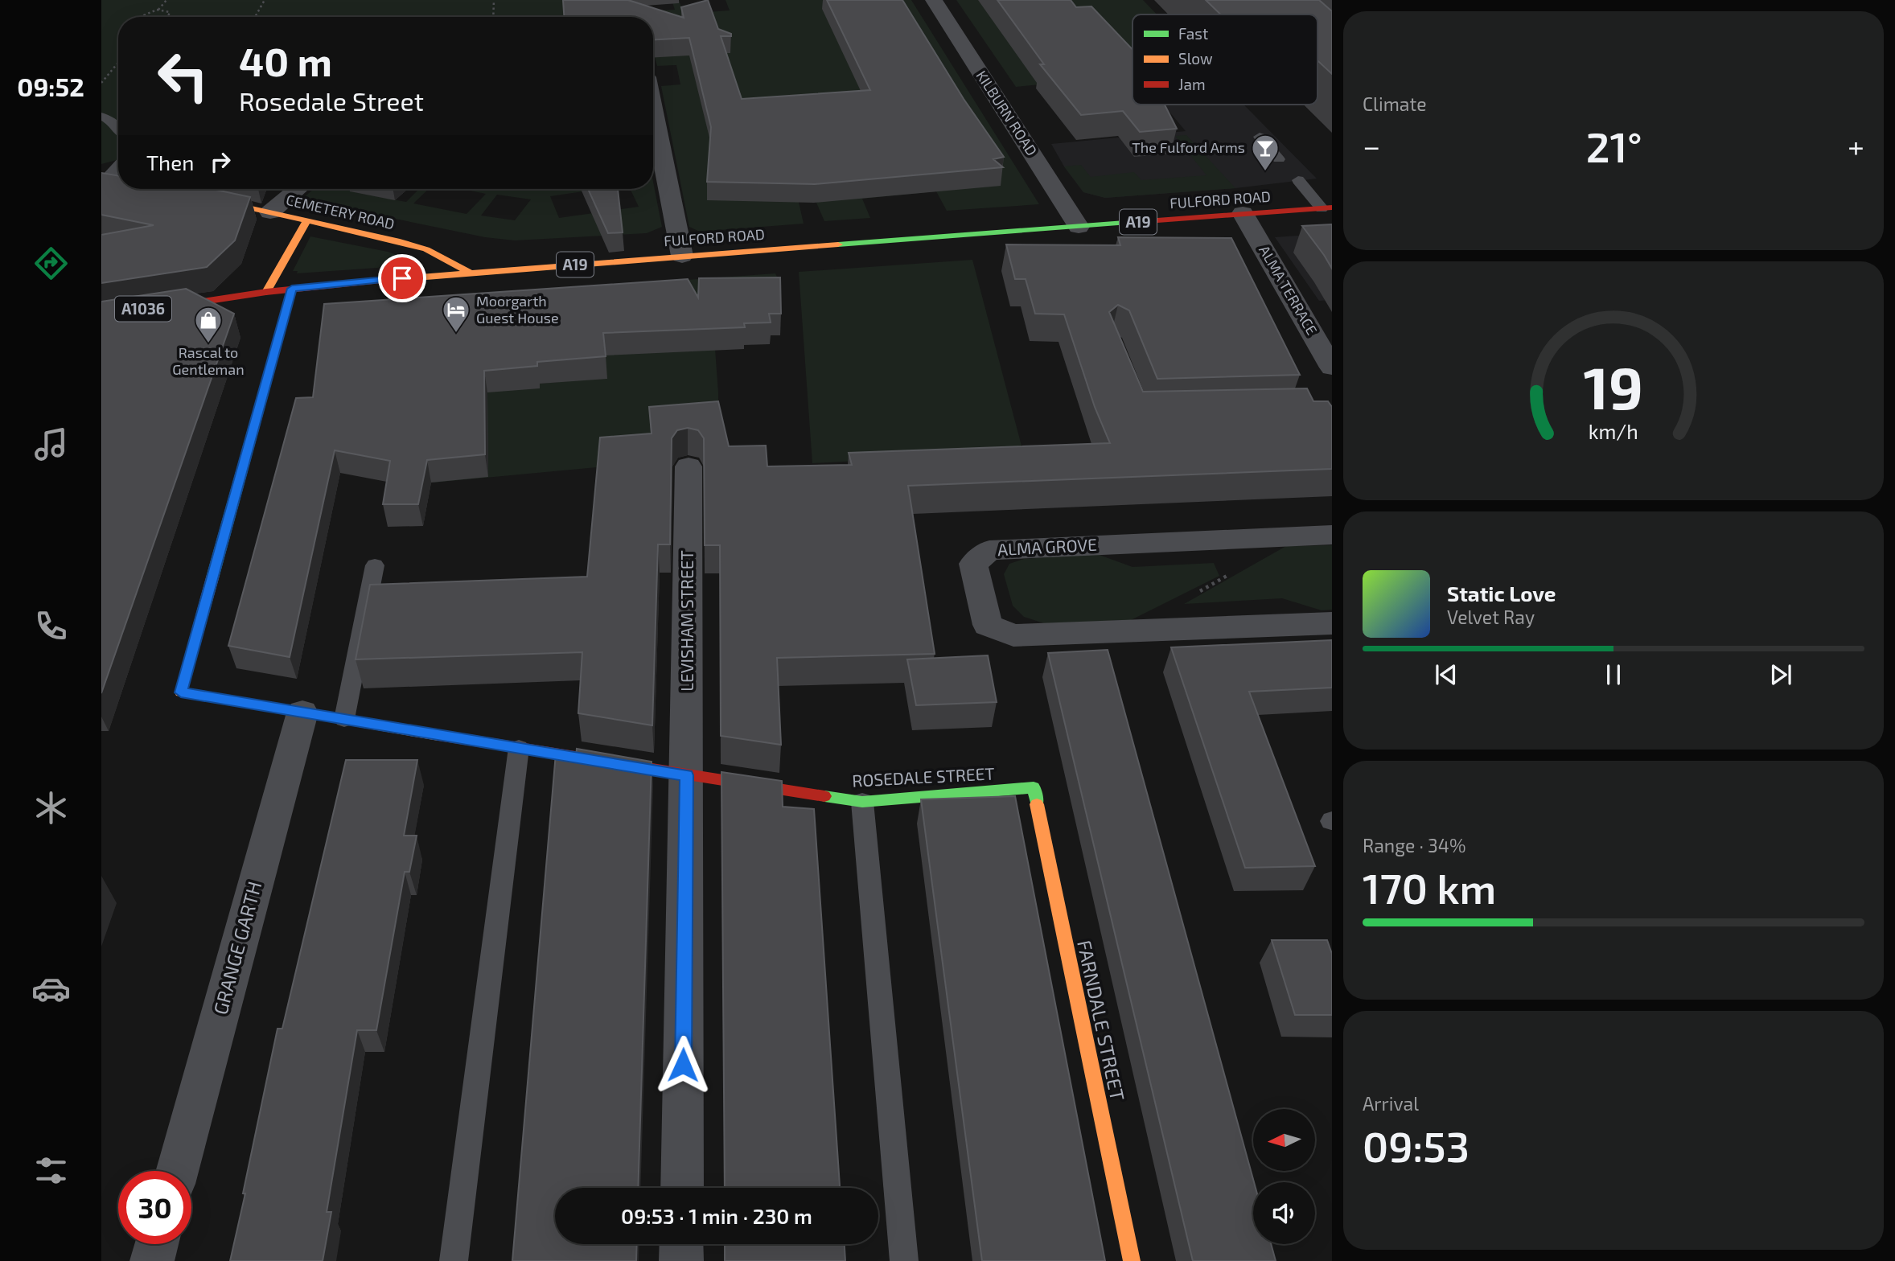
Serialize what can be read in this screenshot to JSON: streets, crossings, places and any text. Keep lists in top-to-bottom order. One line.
{"streets":{"main road":["FULFORD ROAD","CEMETERY ROAD","A19","A1036","ROSEDALE STREET","FARNDALE STREET"],"street":["KILBURN ROAD","ALMA TERRACE","ALMA GROVE","LEVISHAM STREET","GRANGE GARTH"]},"crossings":[["KILBURN ROAD","FULFORD ROAD"],["FULFORD ROAD","CEMETERY ROAD"],["FULFORD ROAD","ALMA TERRACE"],["FULFORD ROAD","ROSEDALE STREET"],["LEVISHAM STREET","ROSEDALE STREET"],["ROSEDALE STREET","GRANGE GARTH"],["ROSEDALE STREET","FARNDALE STREET"]],"places":{"bar":["The Fulford Arms"],"hotel":["Moorgarth Guest House"],"shop":["Rascal to Gentleman"]},"legend":["Fast","Slow","Jam"],"north":"left","page":{"tabs":"09:52","tile":["Climate",["Range · 34%","170 km"],["Arrival","09:53"]],"turn":["40 m","Rosedale Street"],"heat":["−","21°","+"],"then":"Then","song":["Static Love","Velvet Ray"],"limit":"30","trip":"09:53 · 1 min · 230 m","gauge":["19","km/h"]}}
